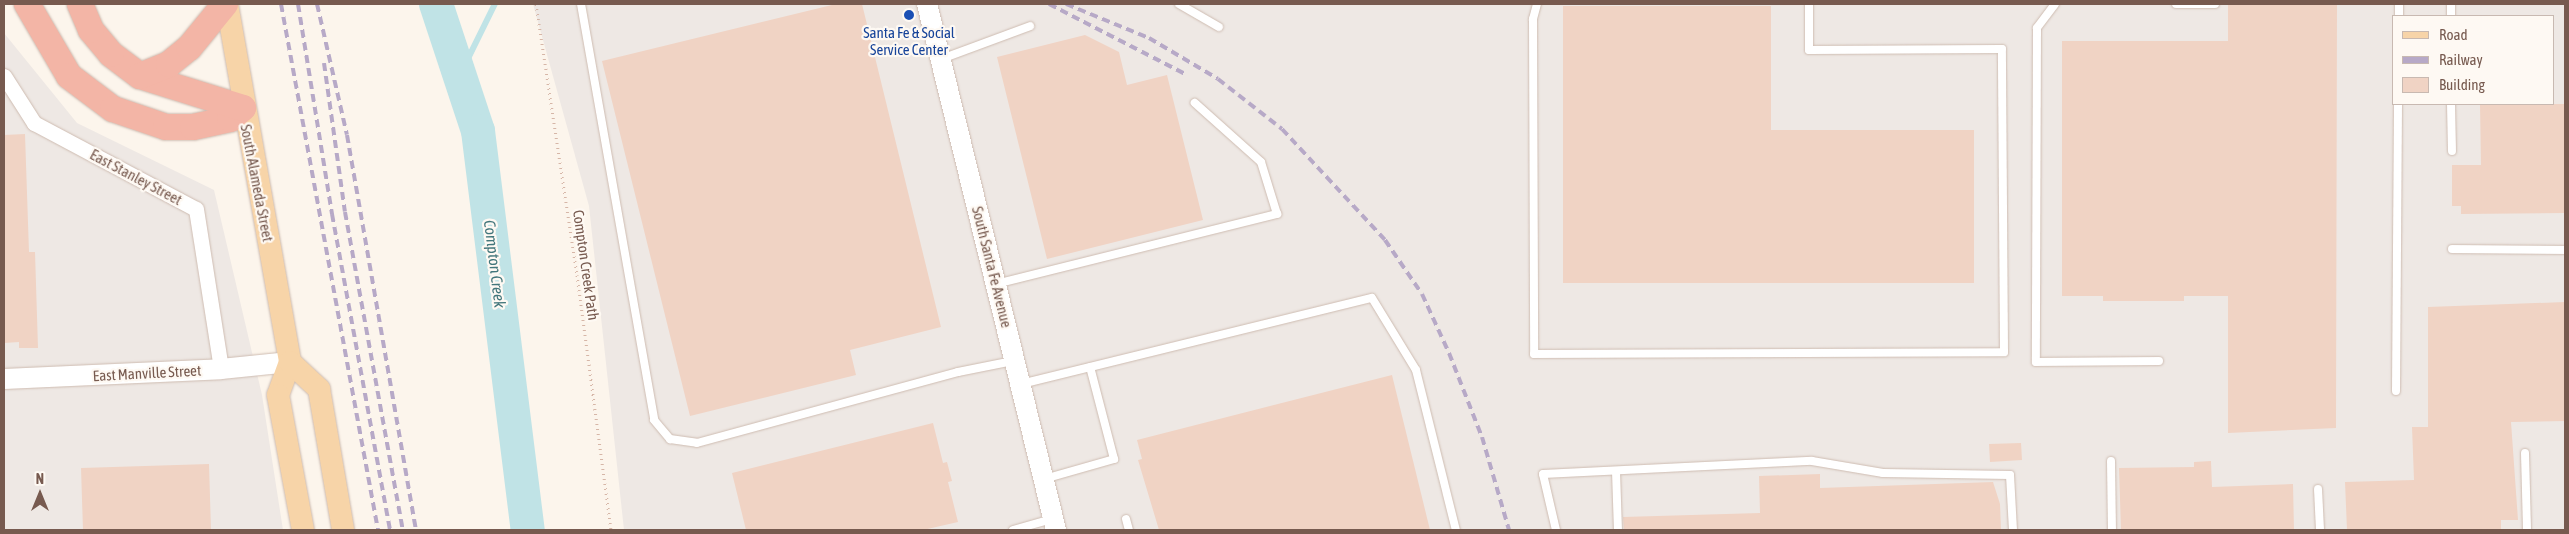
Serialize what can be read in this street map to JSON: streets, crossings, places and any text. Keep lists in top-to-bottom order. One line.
{"streets":{"main road":["South Alameda Street","South Santa Fe Avenue","East Manville Street"],"street":["East Stanley Street"],"path":["Compton Creek Path"]},"crossings":[["East Stanley Street","East Manville Street"],["South Alameda Street","East Manville Street"]],"water":["Compton Creek"],"places":["Santa Fe & Social Service Center"],"legend":["Road","Railway","Building"],"north":"top"}
